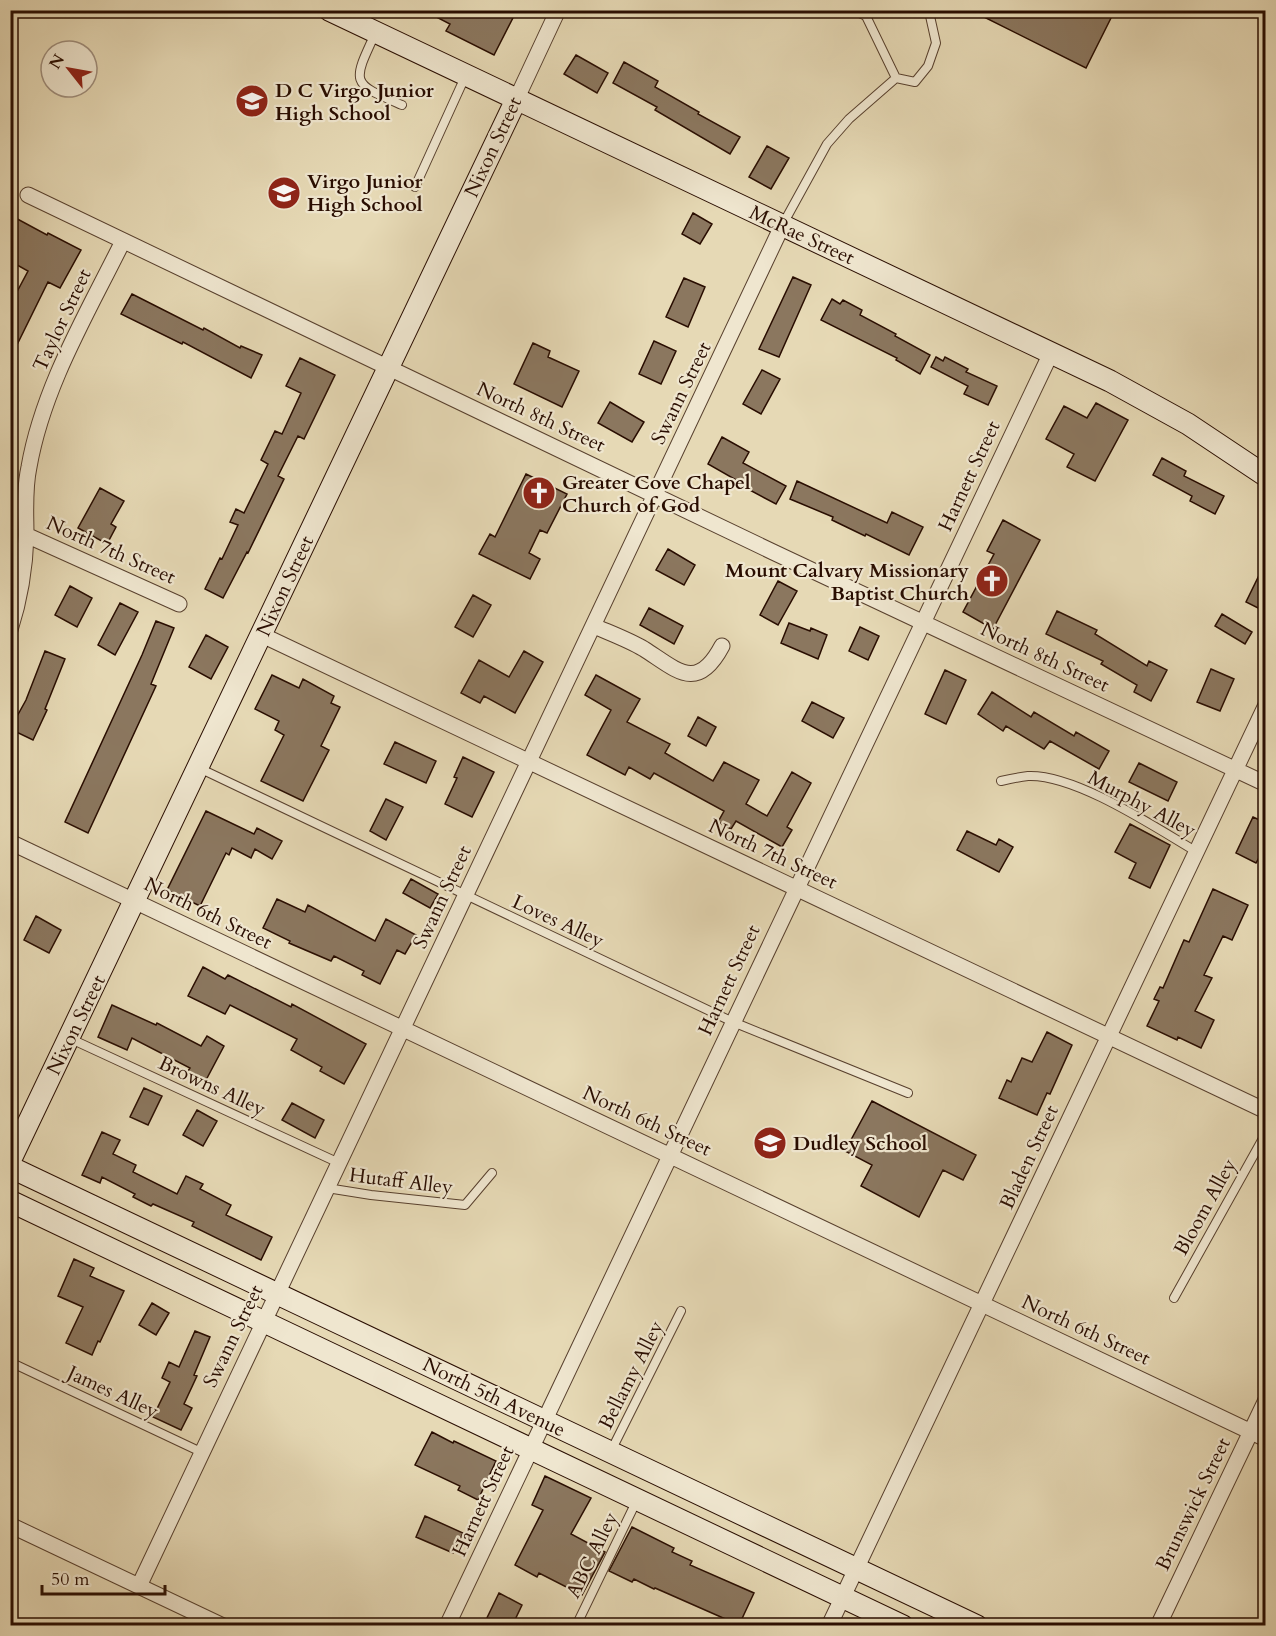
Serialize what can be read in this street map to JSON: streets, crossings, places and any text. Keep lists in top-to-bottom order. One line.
{"streets":{"street":["Nixon Street","McRae Street","Taylor Street","Swann Street","North 8th Street","Harnett Street","North 7th Street","North 6th Street","Bladen Street","North 5th Avenue","Brunswick Street"],"lane":["Murphy Alley","Loves Alley","Browns Alley","Hutaff Alley","Bloom Alley","Bellamy Alley","James Alley","ABC Alley"]},"crossings":[["Nixon Street","McRae Street"],["Nixon Street","North 8th Street"],["Nixon Street","North 7th Street"],["Nixon Street","North 6th Street"],["Nixon Street","Loves Alley"],["Nixon Street","Browns Alley"],["McRae Street","Swann Street"],["McRae Street","Harnett Street"],["Taylor Street","North 8th Street"],["Taylor Street","North 7th Street"],["Swann Street","North 8th Street"],["Swann Street","North 7th Street"],["Swann Street","North 6th Street"],["Swann Street","Loves Alley"],["Swann Street","Browns Alley"],["Swann Street","Hutaff Alley"],["Swann Street","James Alley"],["Swann Street","North 5th Avenue"],["North 8th Street","Harnett Street"],["North 8th Street","Bladen Street"],["Harnett Street","North 7th Street"],["Harnett Street","North 6th Street"],["Harnett Street","Loves Alley"],["Harnett Street","North 5th Avenue"],["North 7th Street","Bladen Street"],["Murphy Alley","Bladen Street"],["North 6th Street","Bladen Street"],["North 6th Street","Brunswick Street"],["Bladen Street","North 5th Avenue"],["Bellamy Alley","North 5th Avenue"],["North 5th Avenue","ABC Alley"]],"places":{"school or university":["D C Virgo Junior High School","Virgo Junior High School","Dudley School"],"church":["Greater Cove Chapel Church of God","Mount Calvary Missionary Baptist Church"]},"scale_bar":"50 m","north":"top left"}
